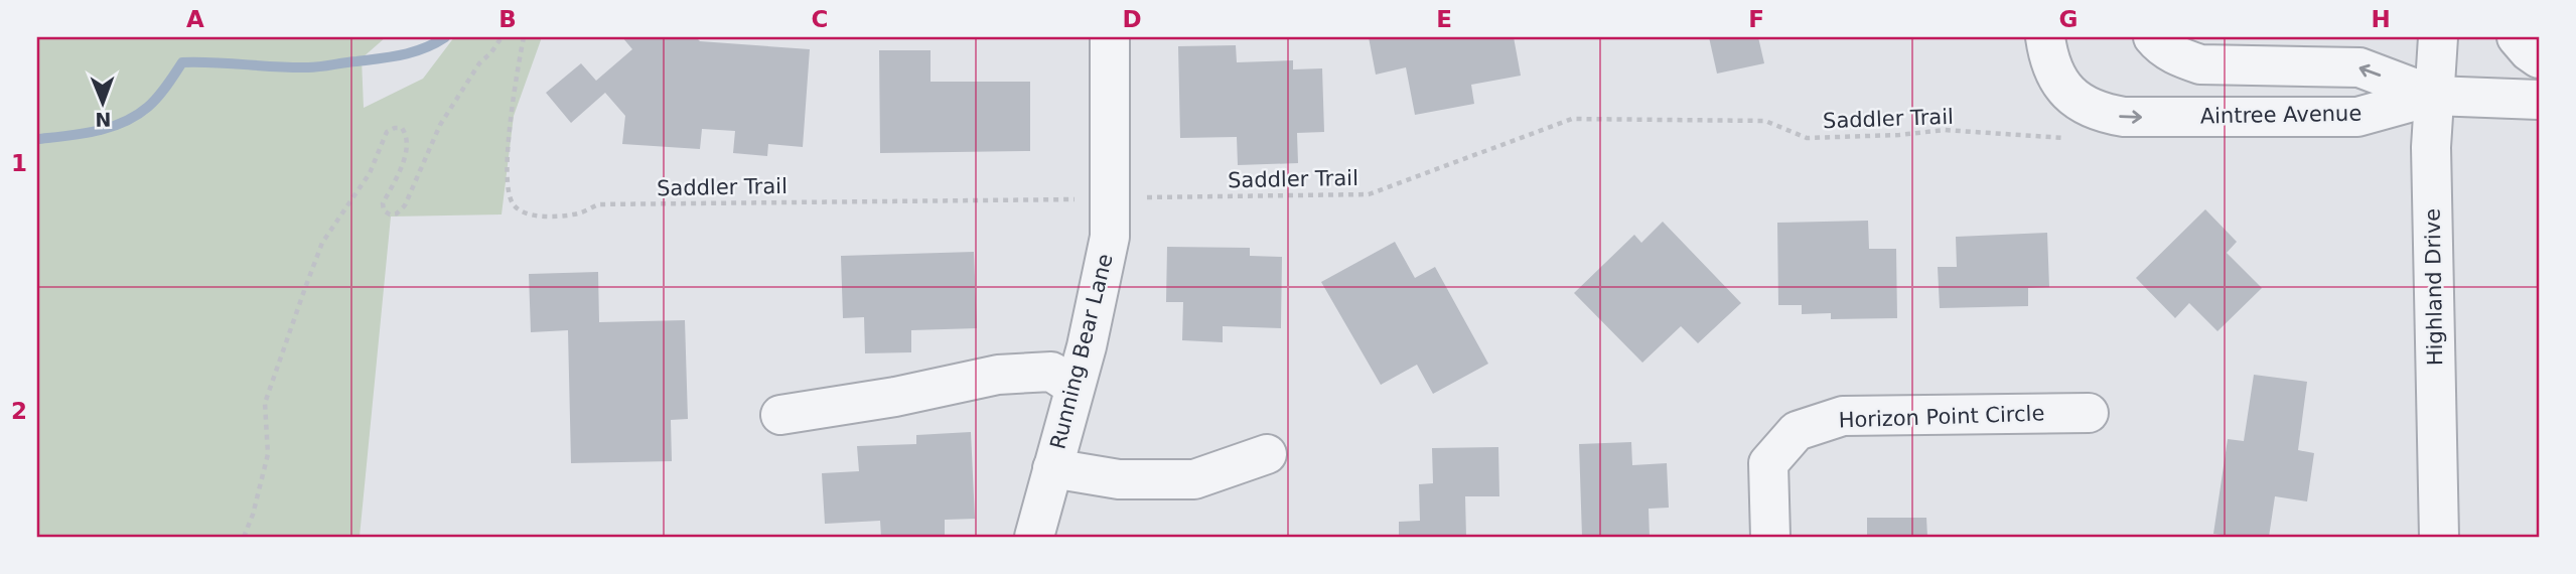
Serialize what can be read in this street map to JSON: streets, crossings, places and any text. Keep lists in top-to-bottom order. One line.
{"streets":{"street":["Aintree Avenue","Highland Drive","Running Bear Lane","Horizon Point Circle"],"path":["Saddler Trail"]},"crossings":[["Aintree Avenue","Highland Drive"],["Saddler Trail","Running Bear Lane"]],"north":"bottom","grid":{"columns":["A","B","C","D","E","F","G","H"],"rows":["1","2"]}}
